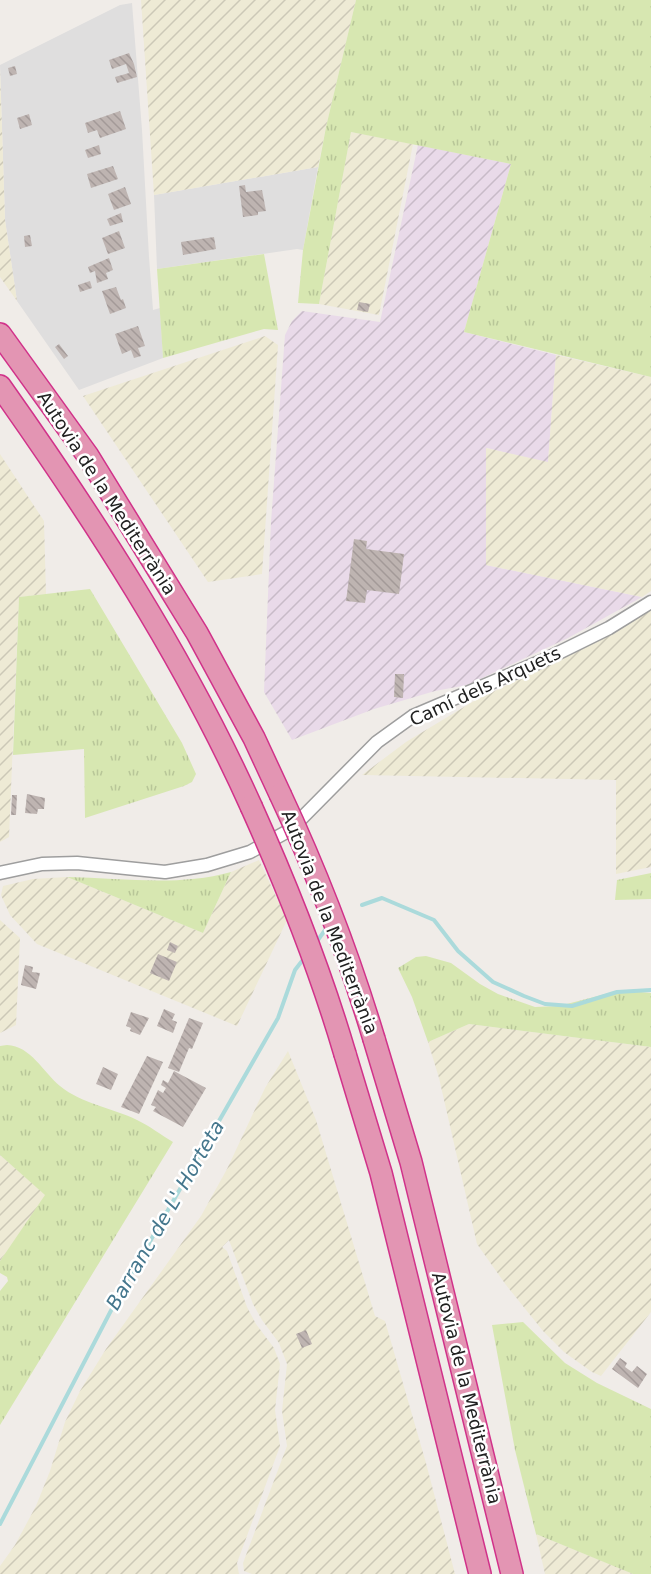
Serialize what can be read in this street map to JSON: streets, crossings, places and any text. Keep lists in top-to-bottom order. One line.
{"streets":{"highway":["Autovia de la Mediterrània"],"street":["Camí dels Arquets"]},"water":["Barranc de L' Horteta"]}
